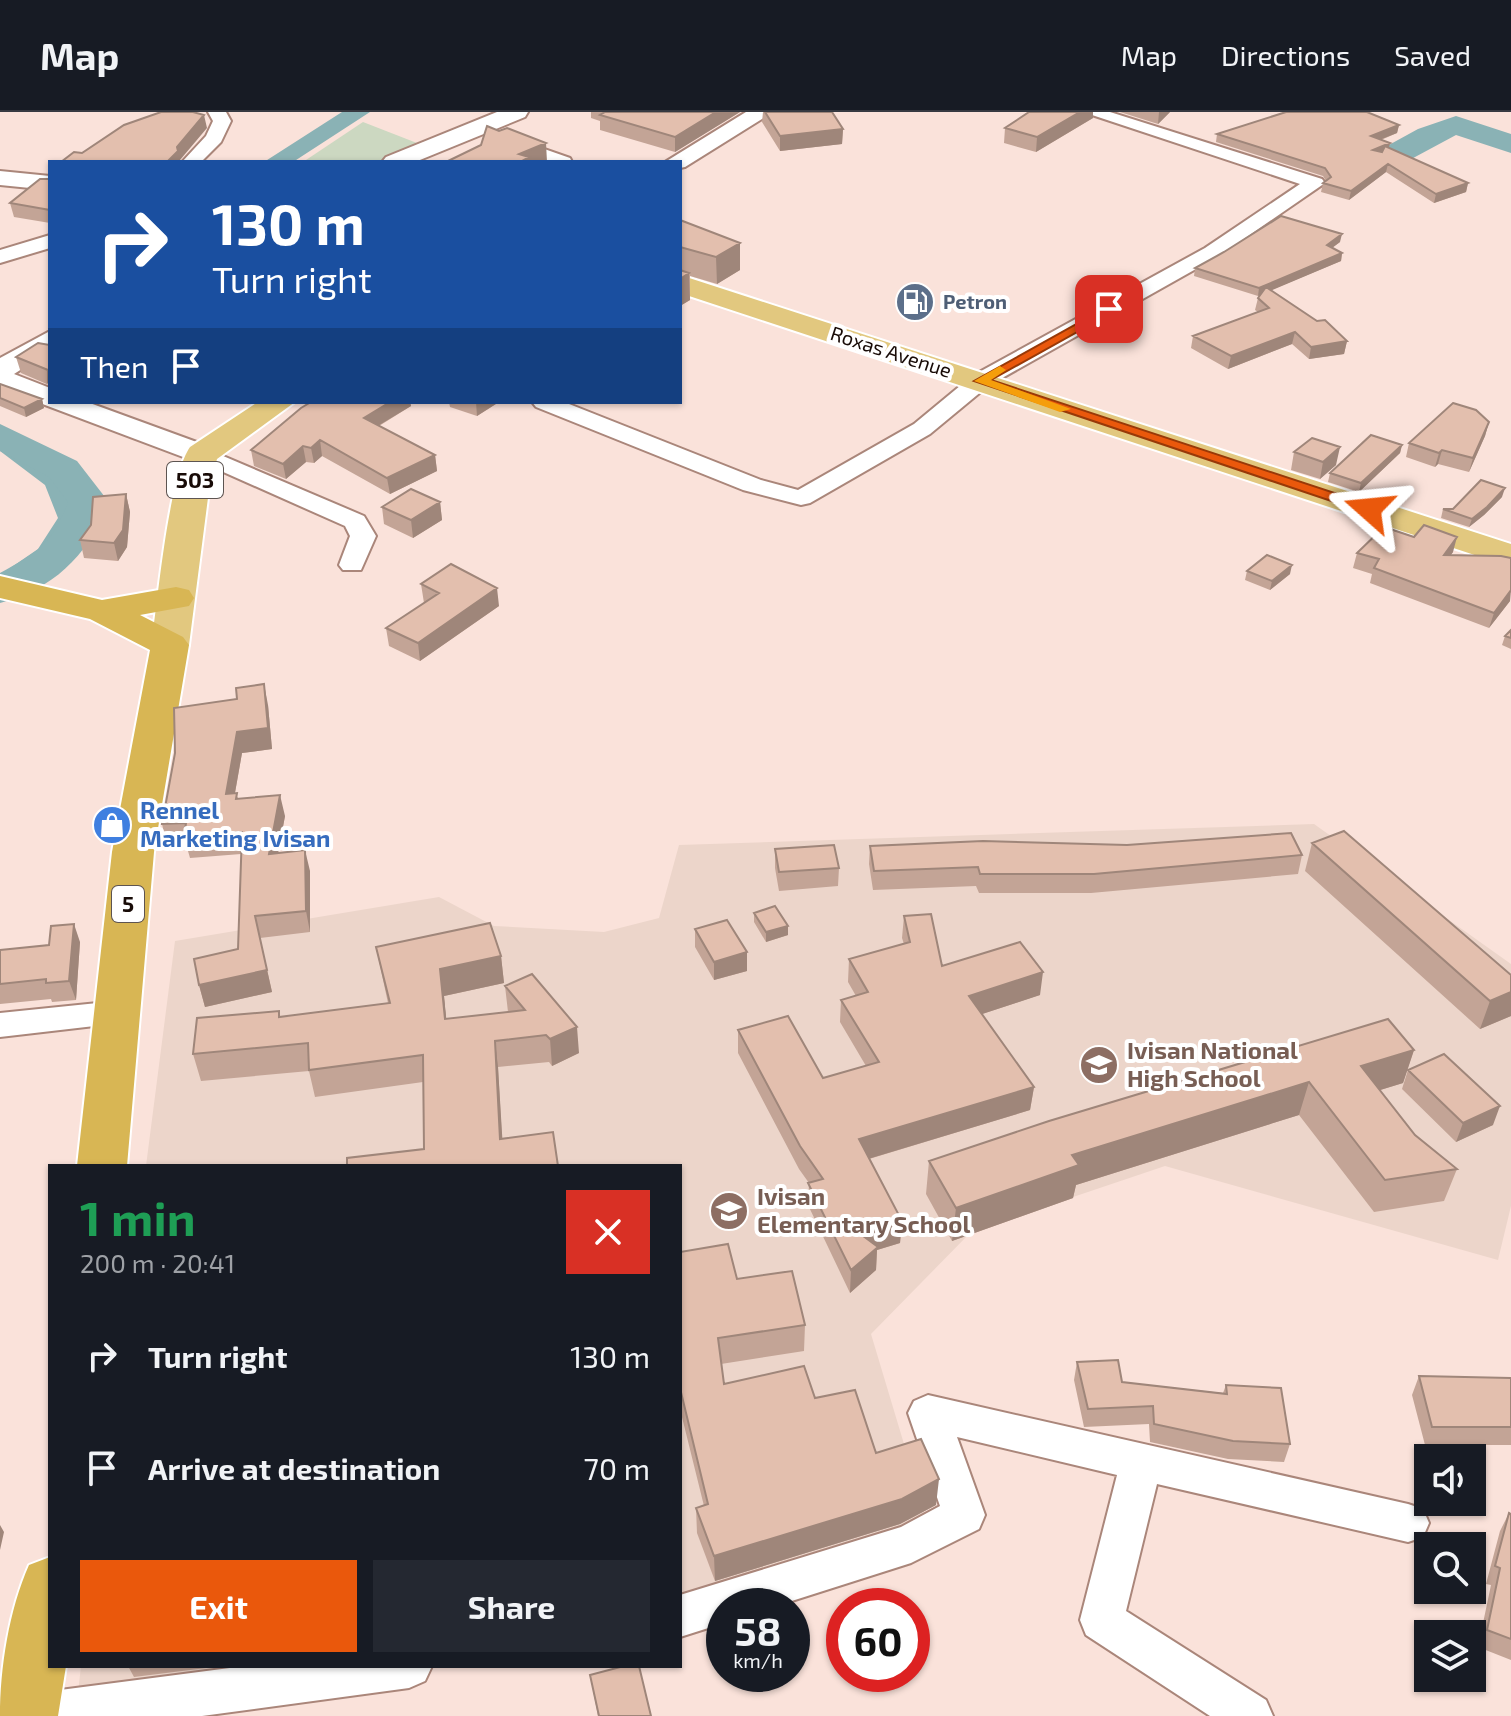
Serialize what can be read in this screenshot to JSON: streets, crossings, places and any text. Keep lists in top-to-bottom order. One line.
{"streets":{"highway":["5"],"main road":["Roxas Avenue","503"]},"crossings":[["503","5"]],"places":{"fuel station":["Petron"],"shop":["Rennel Marketing Ivisan"],"school or university":["Ivisan National High School","Ivisan Elementary School"]},"page":{"header":"Map","nav":["Map","Directions","Saved"],"turn":["130 m","Turn right"],"then":"Then","heading":["1 min","200 m · 20:41"],"list":[{"name":"Turn right","value":"130 m"},{"name":"Arrive at destination","value":"70 m"}],"buttons":["Exit","Share"],"speed":"58 km/h","limit":"60"}}
